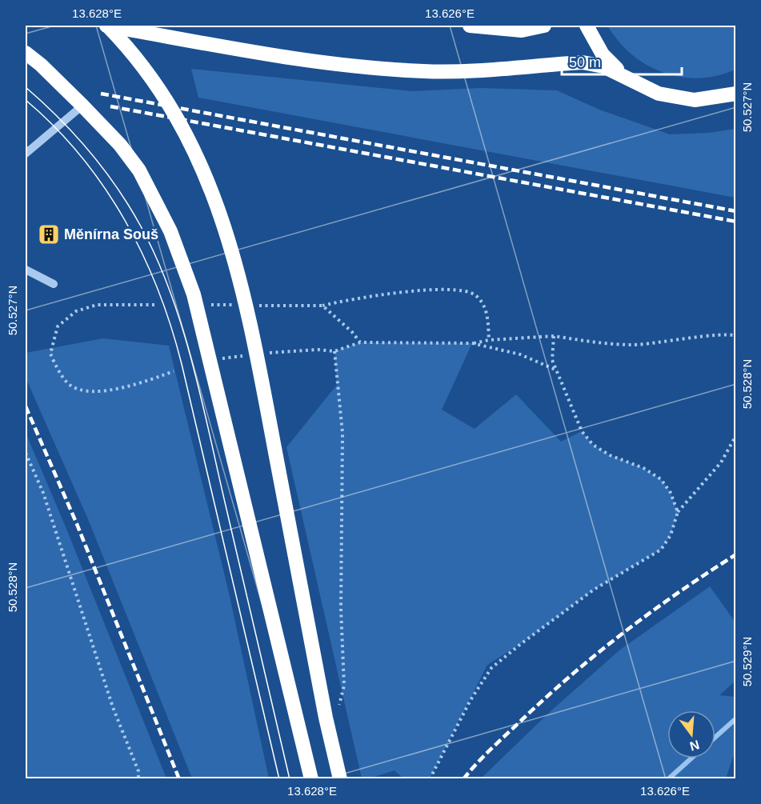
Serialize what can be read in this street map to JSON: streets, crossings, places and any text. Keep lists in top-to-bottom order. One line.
{"places":{"building":["Měnírna Souš"]},"scale_bar":"50 m","north":"bottom","coordinates":["13.628°E","13.626°E","50.527°N","50.528°N","50.529°N"]}
